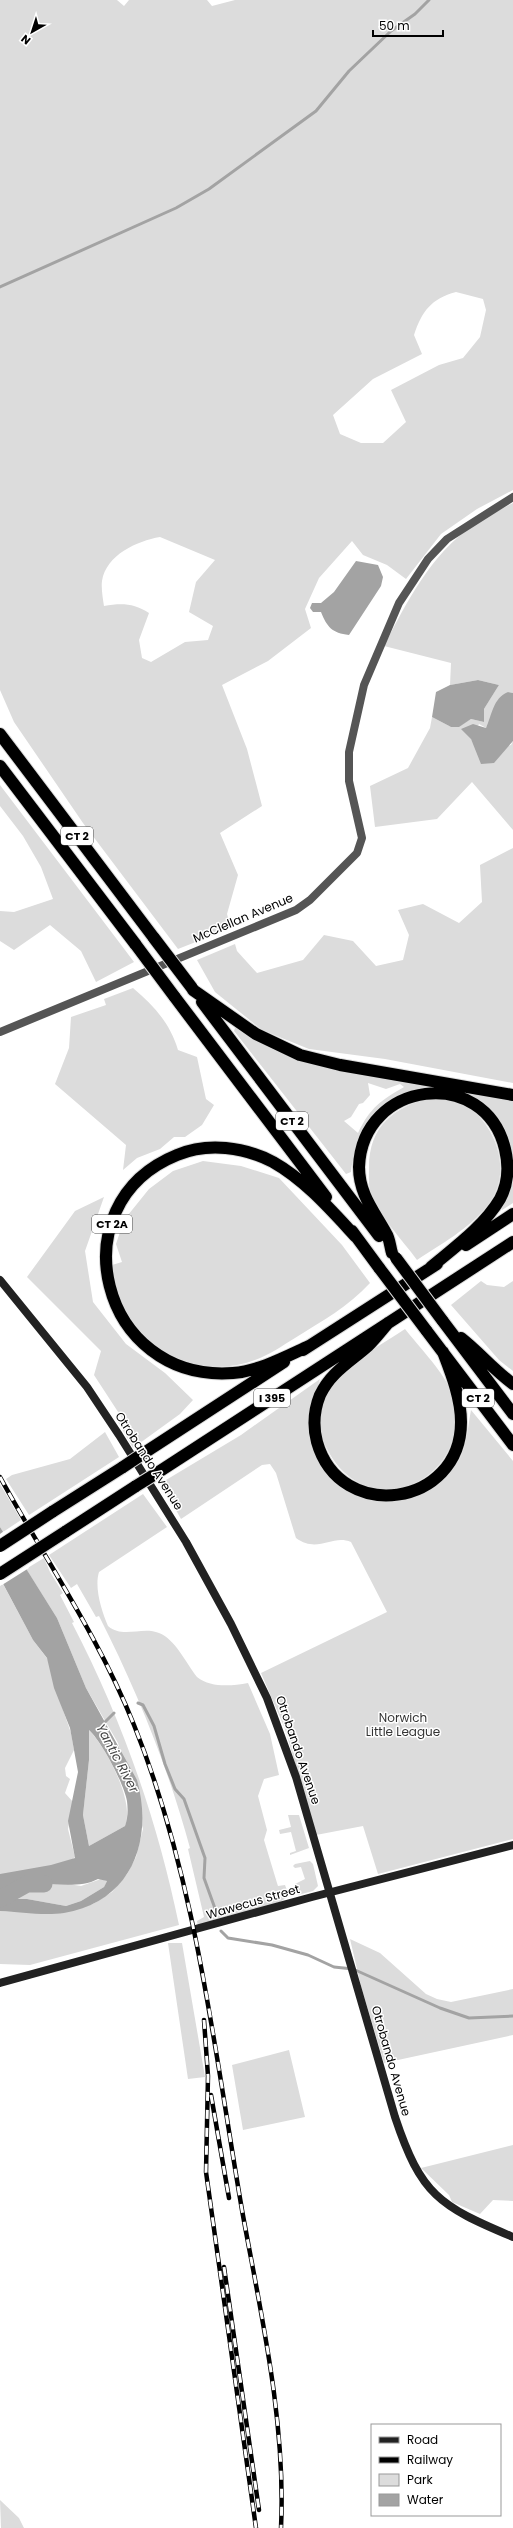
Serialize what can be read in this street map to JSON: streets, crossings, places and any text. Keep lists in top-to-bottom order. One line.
{"streets":{"highway":["CT 2","CT 2A","I 395"],"street":["McClellan Avenue","Otrobando Avenue","Wawecus Street"]},"crossings":[["CT 2","CT 2A"],["CT 2A","I 395"],["Otrobando Avenue","Wawecus Street"]],"water":["Yantic River"],"parks":["Norwich Little League"],"legend":["Road","Railway","Park","Water"],"scale_bar":"50 m","north":"bottom left"}
